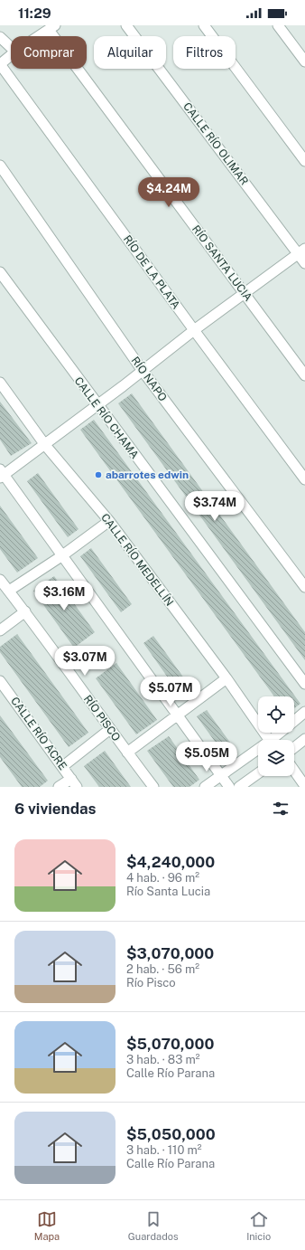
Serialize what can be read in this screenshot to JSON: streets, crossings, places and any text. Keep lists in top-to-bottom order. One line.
{"streets":{"street":["CALLE RÍO OLIMAR","RÍO SANTA LUCIA","RÍO DE LA PLATA","RÍO NAPO","CALLE RÍO CHAMA","CALLE RÍO MEDELLÍN","RÍO PISCO","CALLE RÍO ACRE"]},"places":["abarrotes edwin"],"page":{"status":"11:29","chip":["Comprar","Alquilar","Filtros"],"price":["$4.24M","$3.74M","$3.16M","$3.07M","$5.07M","$5.05M"],"heading":"6 viviendas","list":[{"name":"$4,240,000","note":"4 hab. · 96 m² · Río Santa Lucia"},{"name":"$3,070,000","note":"2 hab. · 56 m² · Río Pisco"},{"name":"$5,070,000","note":"3 hab. · 83 m² · Calle Río Parana"},{"name":"$5,050,000","note":"3 hab. · 110 m² · Calle Río Parana"}],"tabs":["Mapa","Guardados","Inicio"]}}
